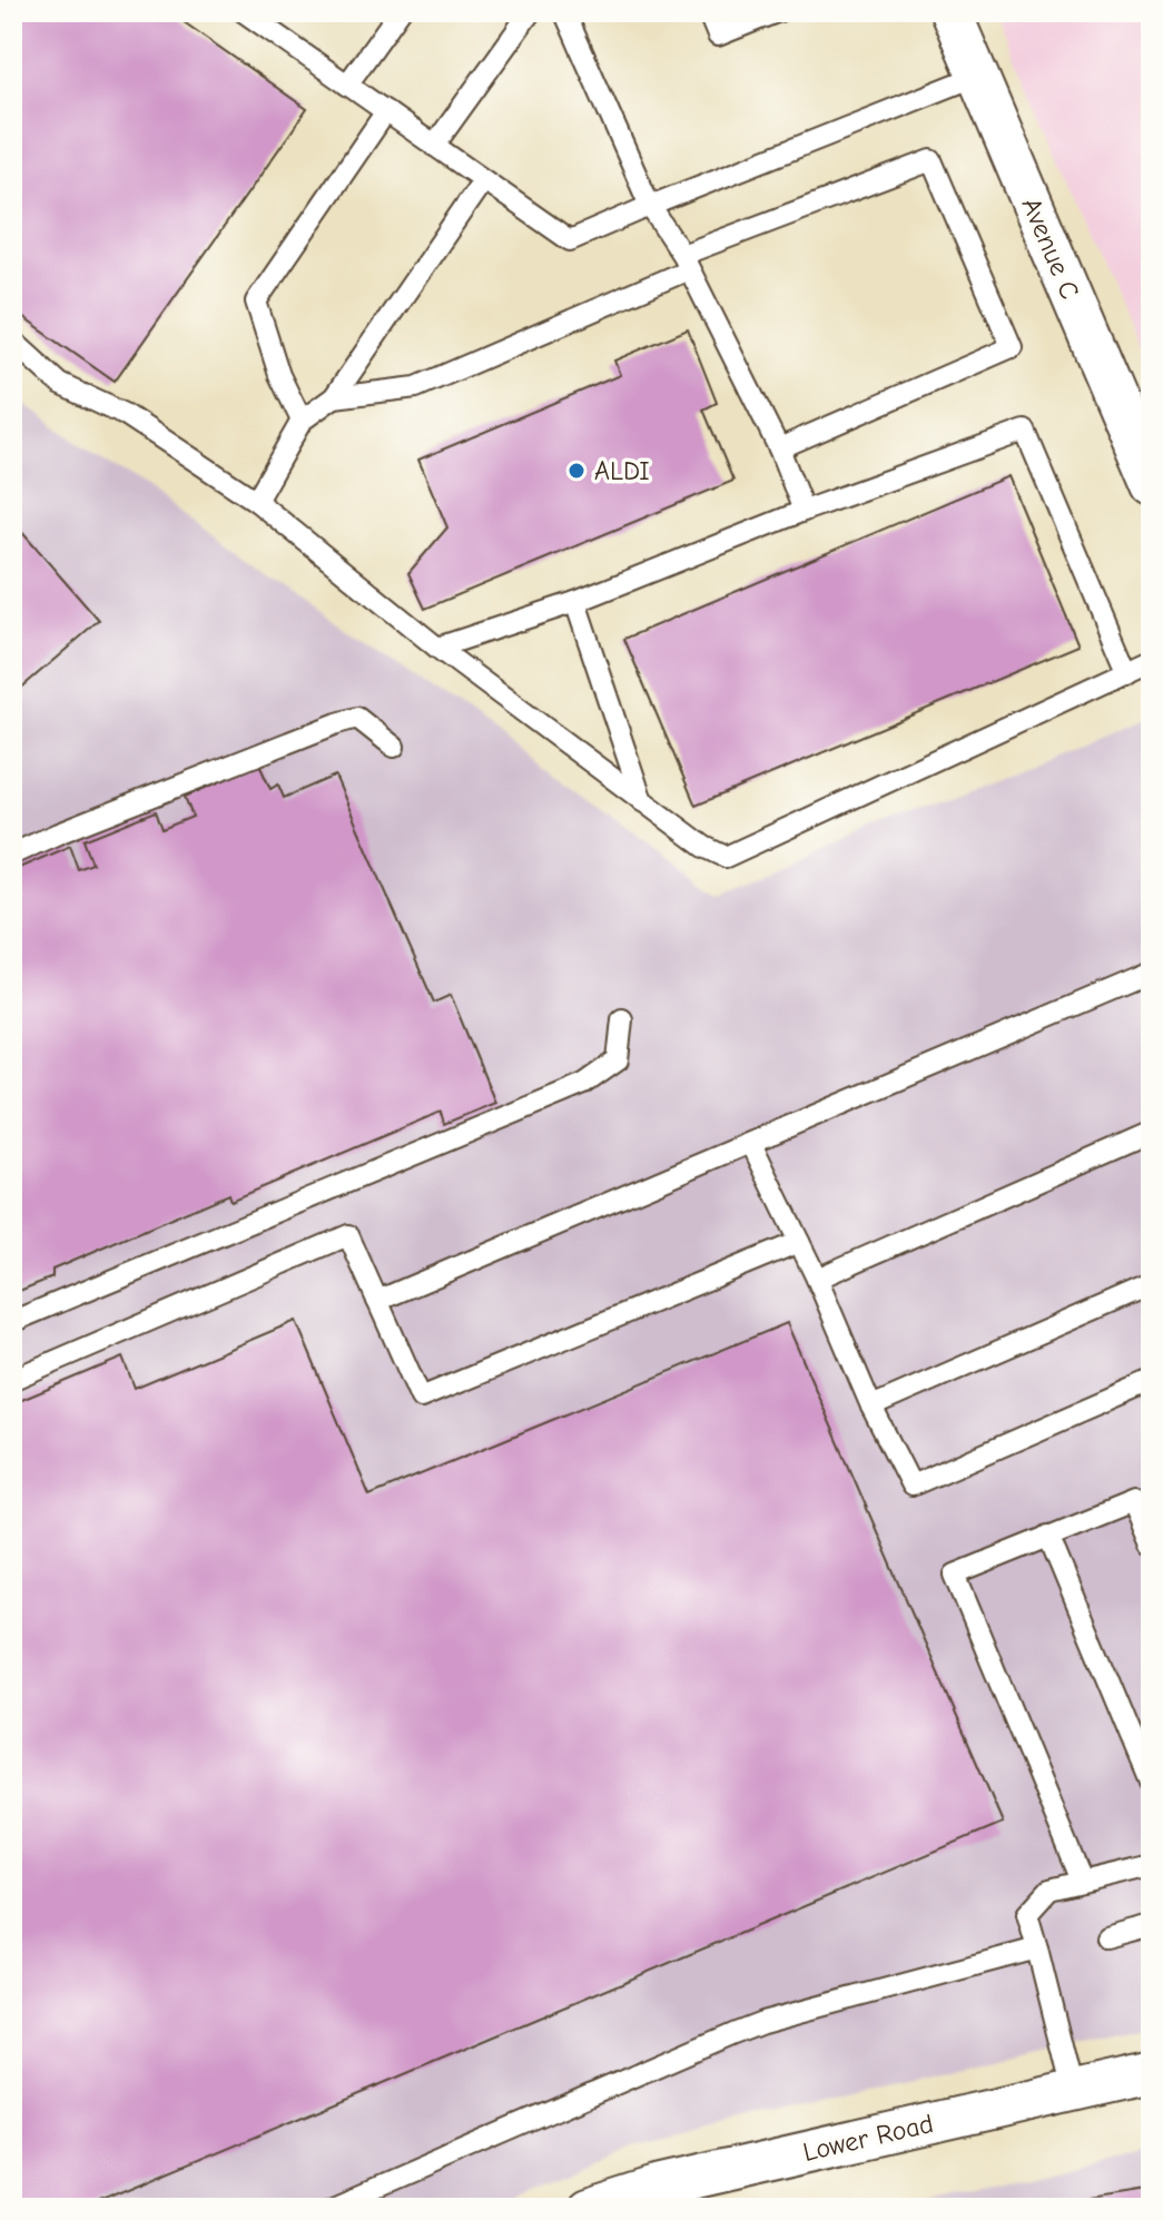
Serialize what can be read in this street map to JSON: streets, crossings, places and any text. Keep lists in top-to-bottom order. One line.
{"streets":{"street":["Avenue C","Lower Road"]},"places":["ALDI"]}
